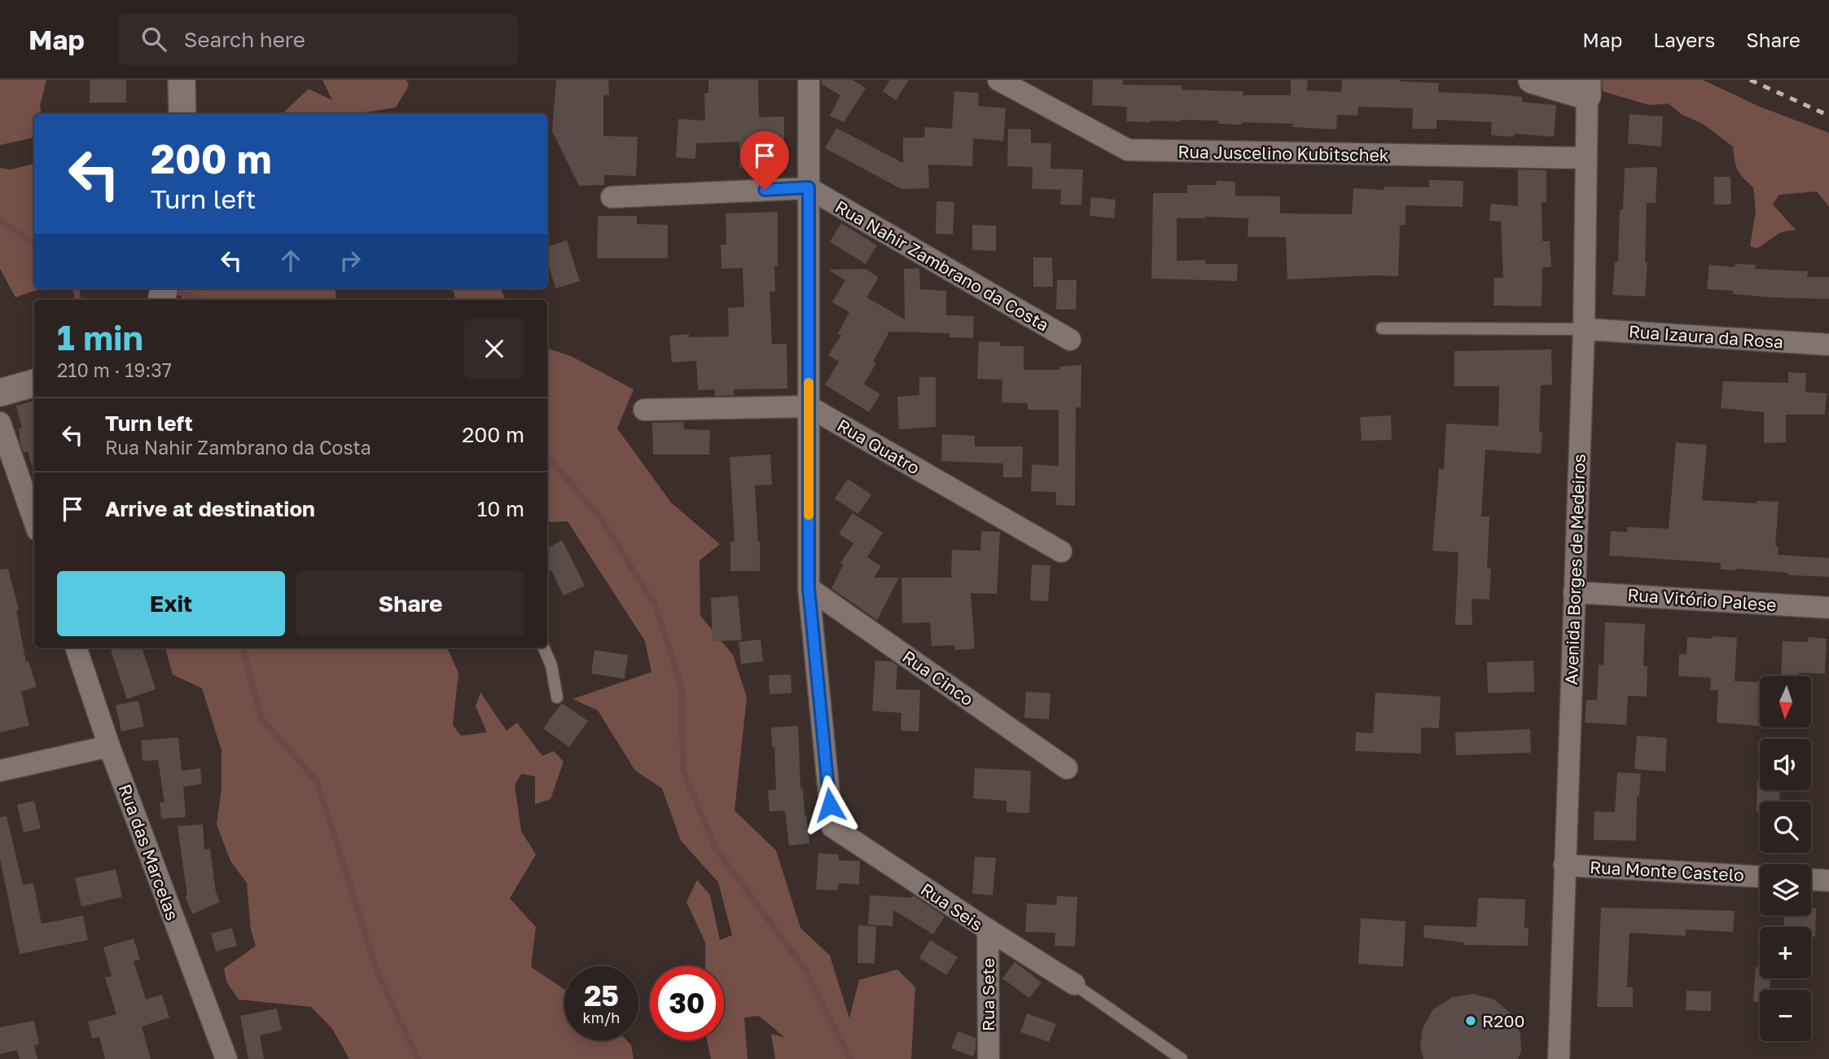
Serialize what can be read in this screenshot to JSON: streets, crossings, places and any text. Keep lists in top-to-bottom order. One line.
{"streets":{"street":["Rua Juscelino Kubitschek","Rua Nahir Zambrano da Costa","Rua Izaura da Rosa","Rua Quatro","Avenida Borges de Medeiros","Rua Vitório Palese","Rua Cinco","Rua das Marcelas","Rua Monte Castelo","Rua Seis","Rua Sete"]},"crossings":[["Rua Juscelino Kubitschek","Avenida Borges de Medeiros"],["Rua Izaura da Rosa","Avenida Borges de Medeiros"],["Avenida Borges de Medeiros","Rua Vitório Palese"],["Avenida Borges de Medeiros","Rua Monte Castelo"],["Rua Cinco","Rua Seis"],["Rua Seis","Rua Sete"]],"places":["R200"],"north":"bottom","page":{"header":"Map","search":"Search here","nav":["Map","Layers","Share"],"turn":["200 m","Turn left"],"heading":["1 min","210 m · 19:37"],"list":[{"name":"Turn left","note":"Rua Nahir Zambrano da Costa","value":"200 m"},{"name":"Arrive at destination","value":"10 m"}],"buttons":["Exit","Share"],"map_buttons":["+","−"],"speed":"25 km/h","limit":"30"}}
